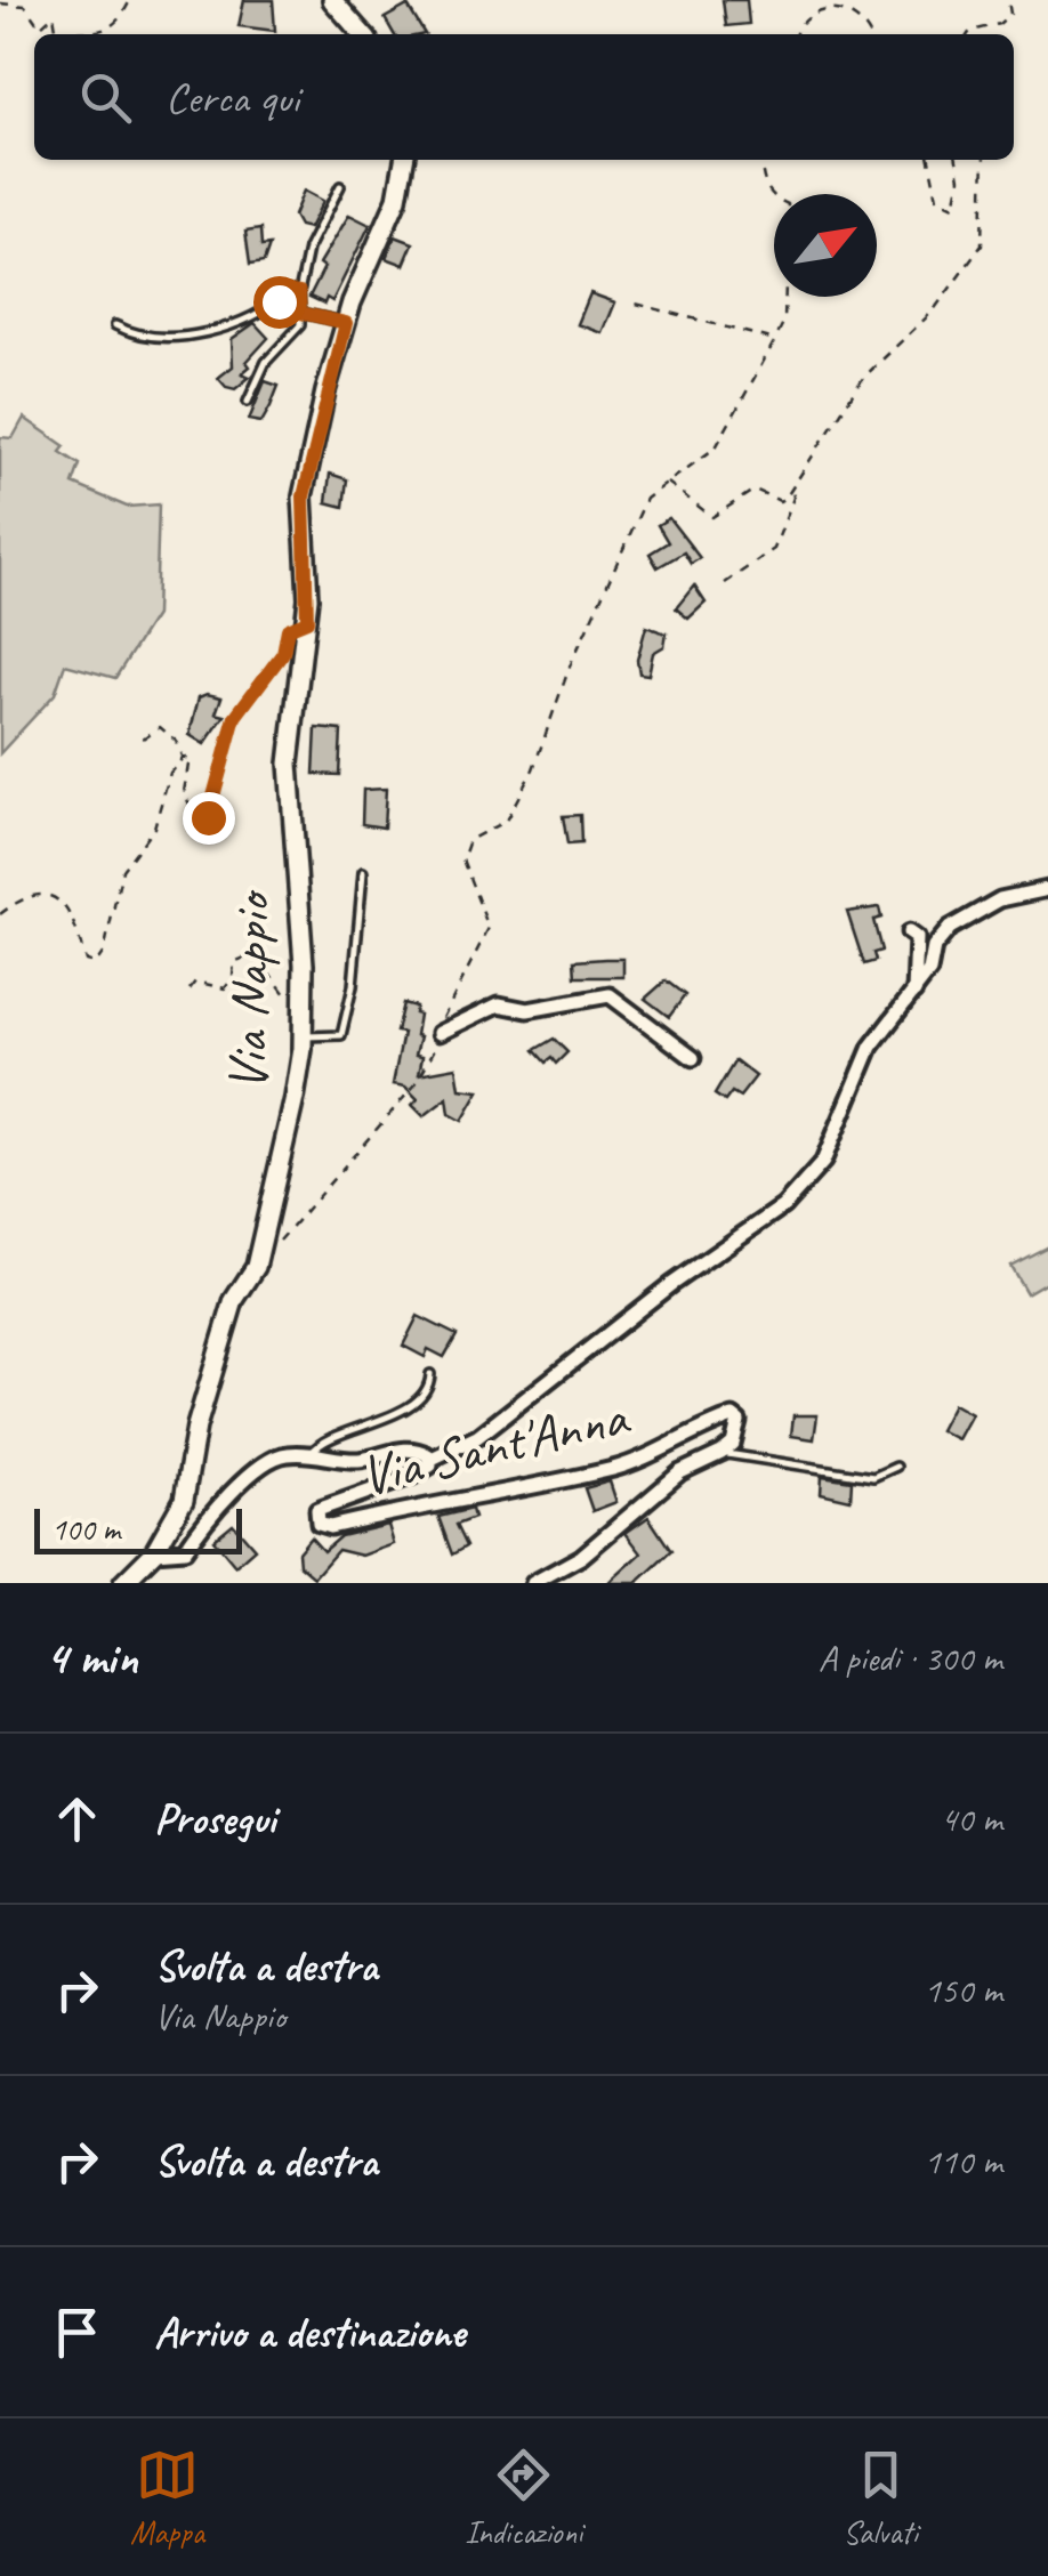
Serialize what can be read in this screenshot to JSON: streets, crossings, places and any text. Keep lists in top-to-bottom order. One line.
{"streets":{"street":["Via Nappio","Via Sant'Anna"]},"crossings":[["Via Nappio","Via Sant'Anna"]],"scale_bar":"100 m","north":"top right","page":{"search":"Cerca qui","scale":"100 m","heading":["4 min","A piedi · 300 m"],"list":[["Prosegui","40 m"],["Svolta a destra","Via Nappio","150 m"],["Svolta a destra","110 m"],"Arrivo a destinazione"],"nav":["Mappa","Indicazioni","Salvati"]}}
